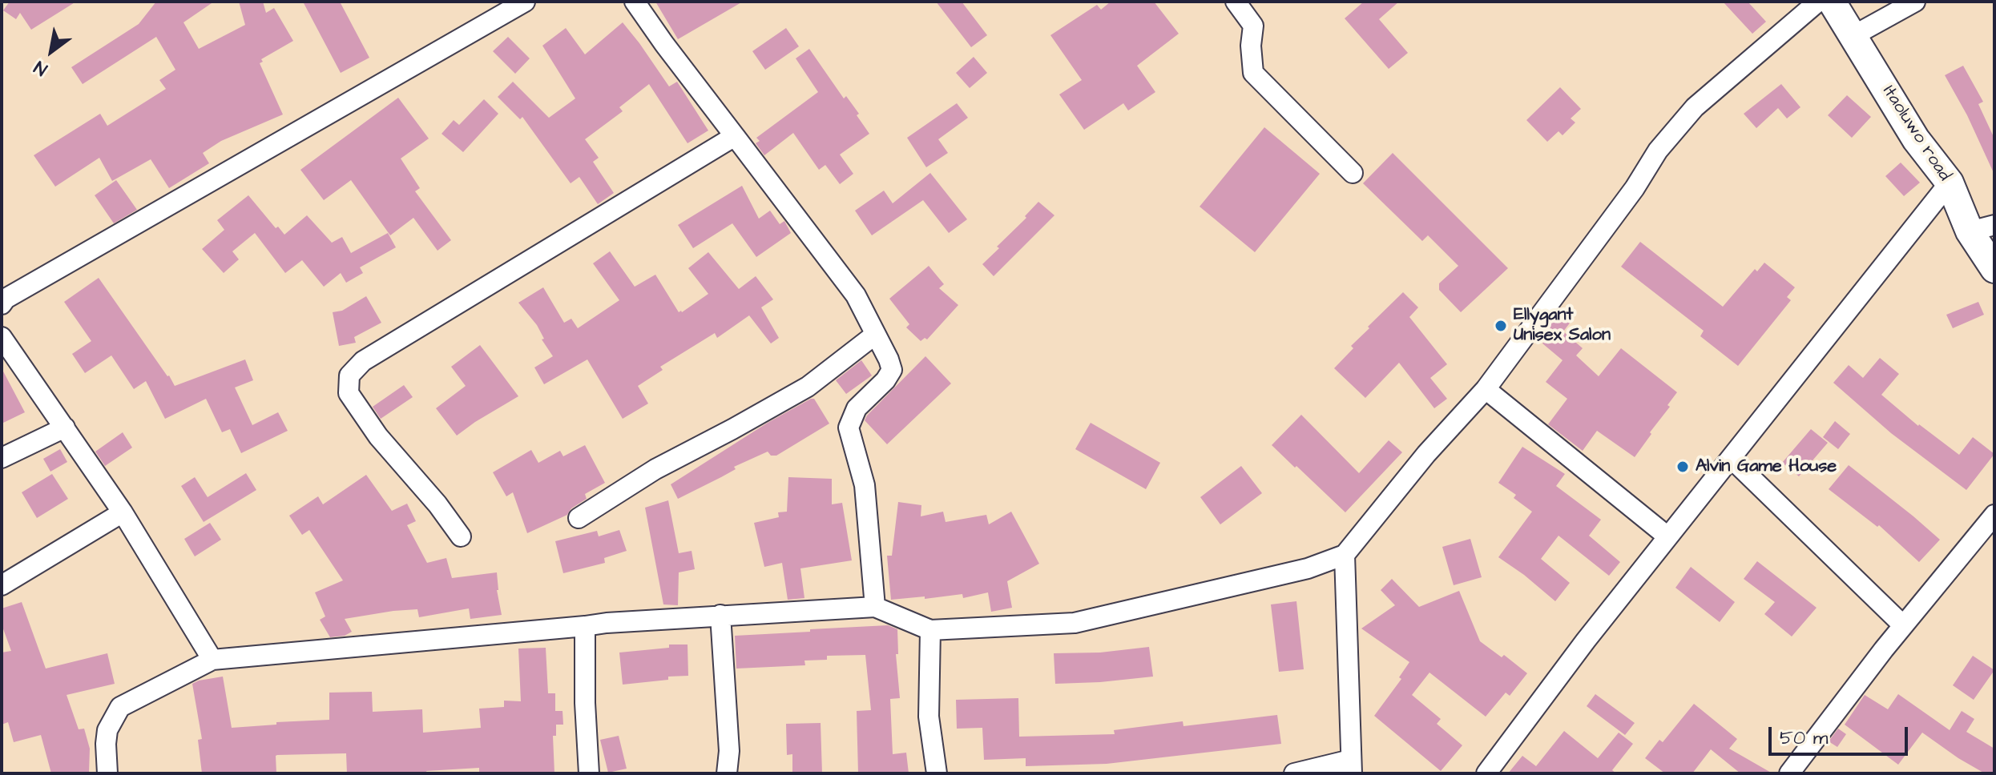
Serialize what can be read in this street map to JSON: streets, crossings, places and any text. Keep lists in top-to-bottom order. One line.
{"streets":{"street":["Itaoluwo road"]},"places":["Ellygant Unisex Salon","Alvin Game House"],"scale_bar":"50 m","north":"bottom left"}
